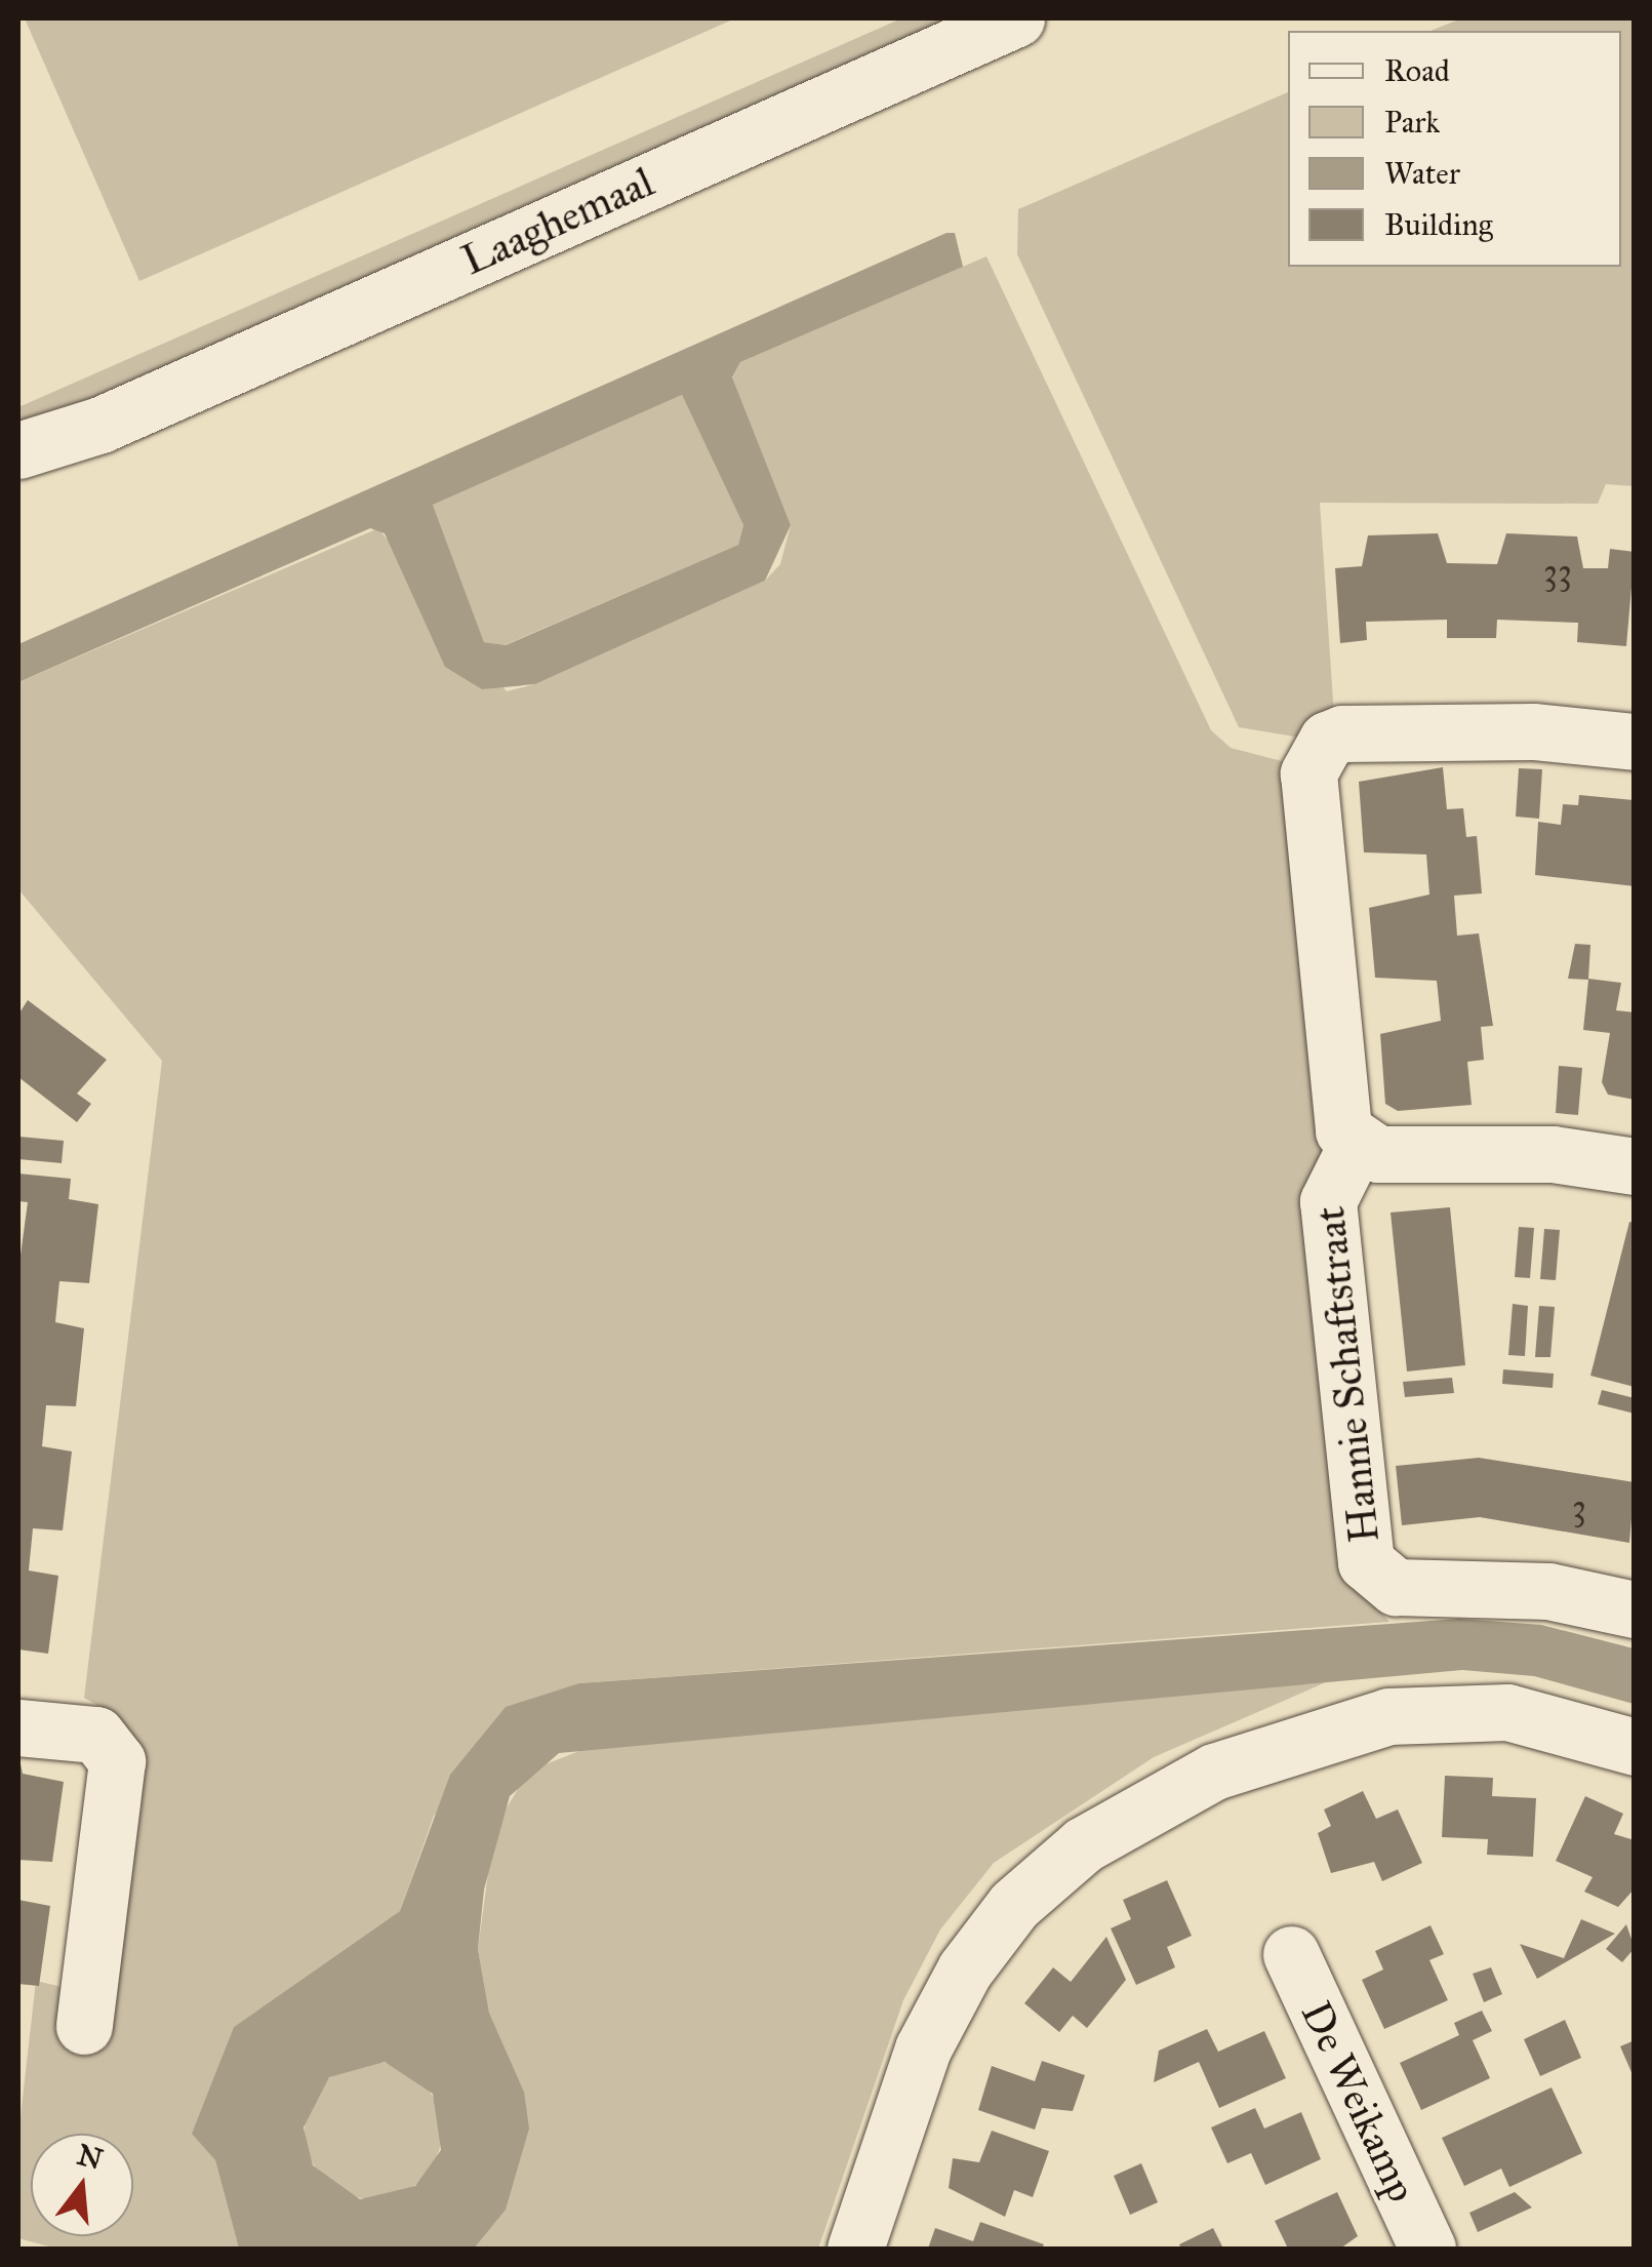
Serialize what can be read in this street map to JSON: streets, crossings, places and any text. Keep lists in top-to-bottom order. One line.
{"streets":{"street":["Laaghemaal","Hannie Schaftstraat","De Weikamp"]},"house_numbers":["33","3"],"legend":["Road","Park","Water","Building"],"north":"top"}
